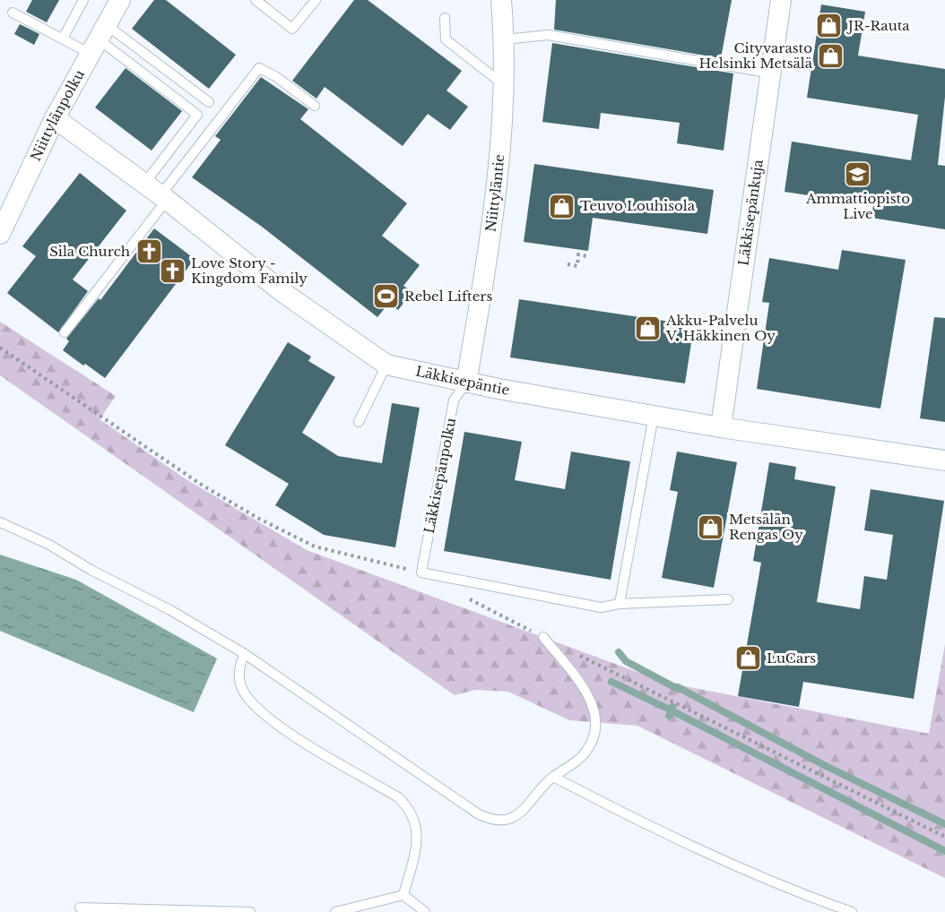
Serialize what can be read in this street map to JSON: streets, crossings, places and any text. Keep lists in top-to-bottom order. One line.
{"streets":{"street":["Niittylänpolku","Niittyläntie","Läkkisepänkuja","Läkkisepäntie"],"lane":["Läkkisepänpolku"]},"crossings":[["Niittylänpolku","Läkkisepäntie"],["Niittyläntie","Läkkisepäntie"],["Niittyläntie","Läkkisepänpolku"],["Läkkisepänkuja","Läkkisepäntie"],["Läkkisepäntie","Läkkisepänpolku"]],"places":{"shop":["JR-Rauta","Cityvarasto Helsinki Metsälä","Teuvo Louhisola","Akku-Palvelu V. Häkkinen Oy","Metsälän Rengas Oy","LuCars"],"school or university":["Ammattiopisto Live"],"church":["Sila Church","Love Story - Kingdom Family"],"sports":["Rebel Lifters"]}}
